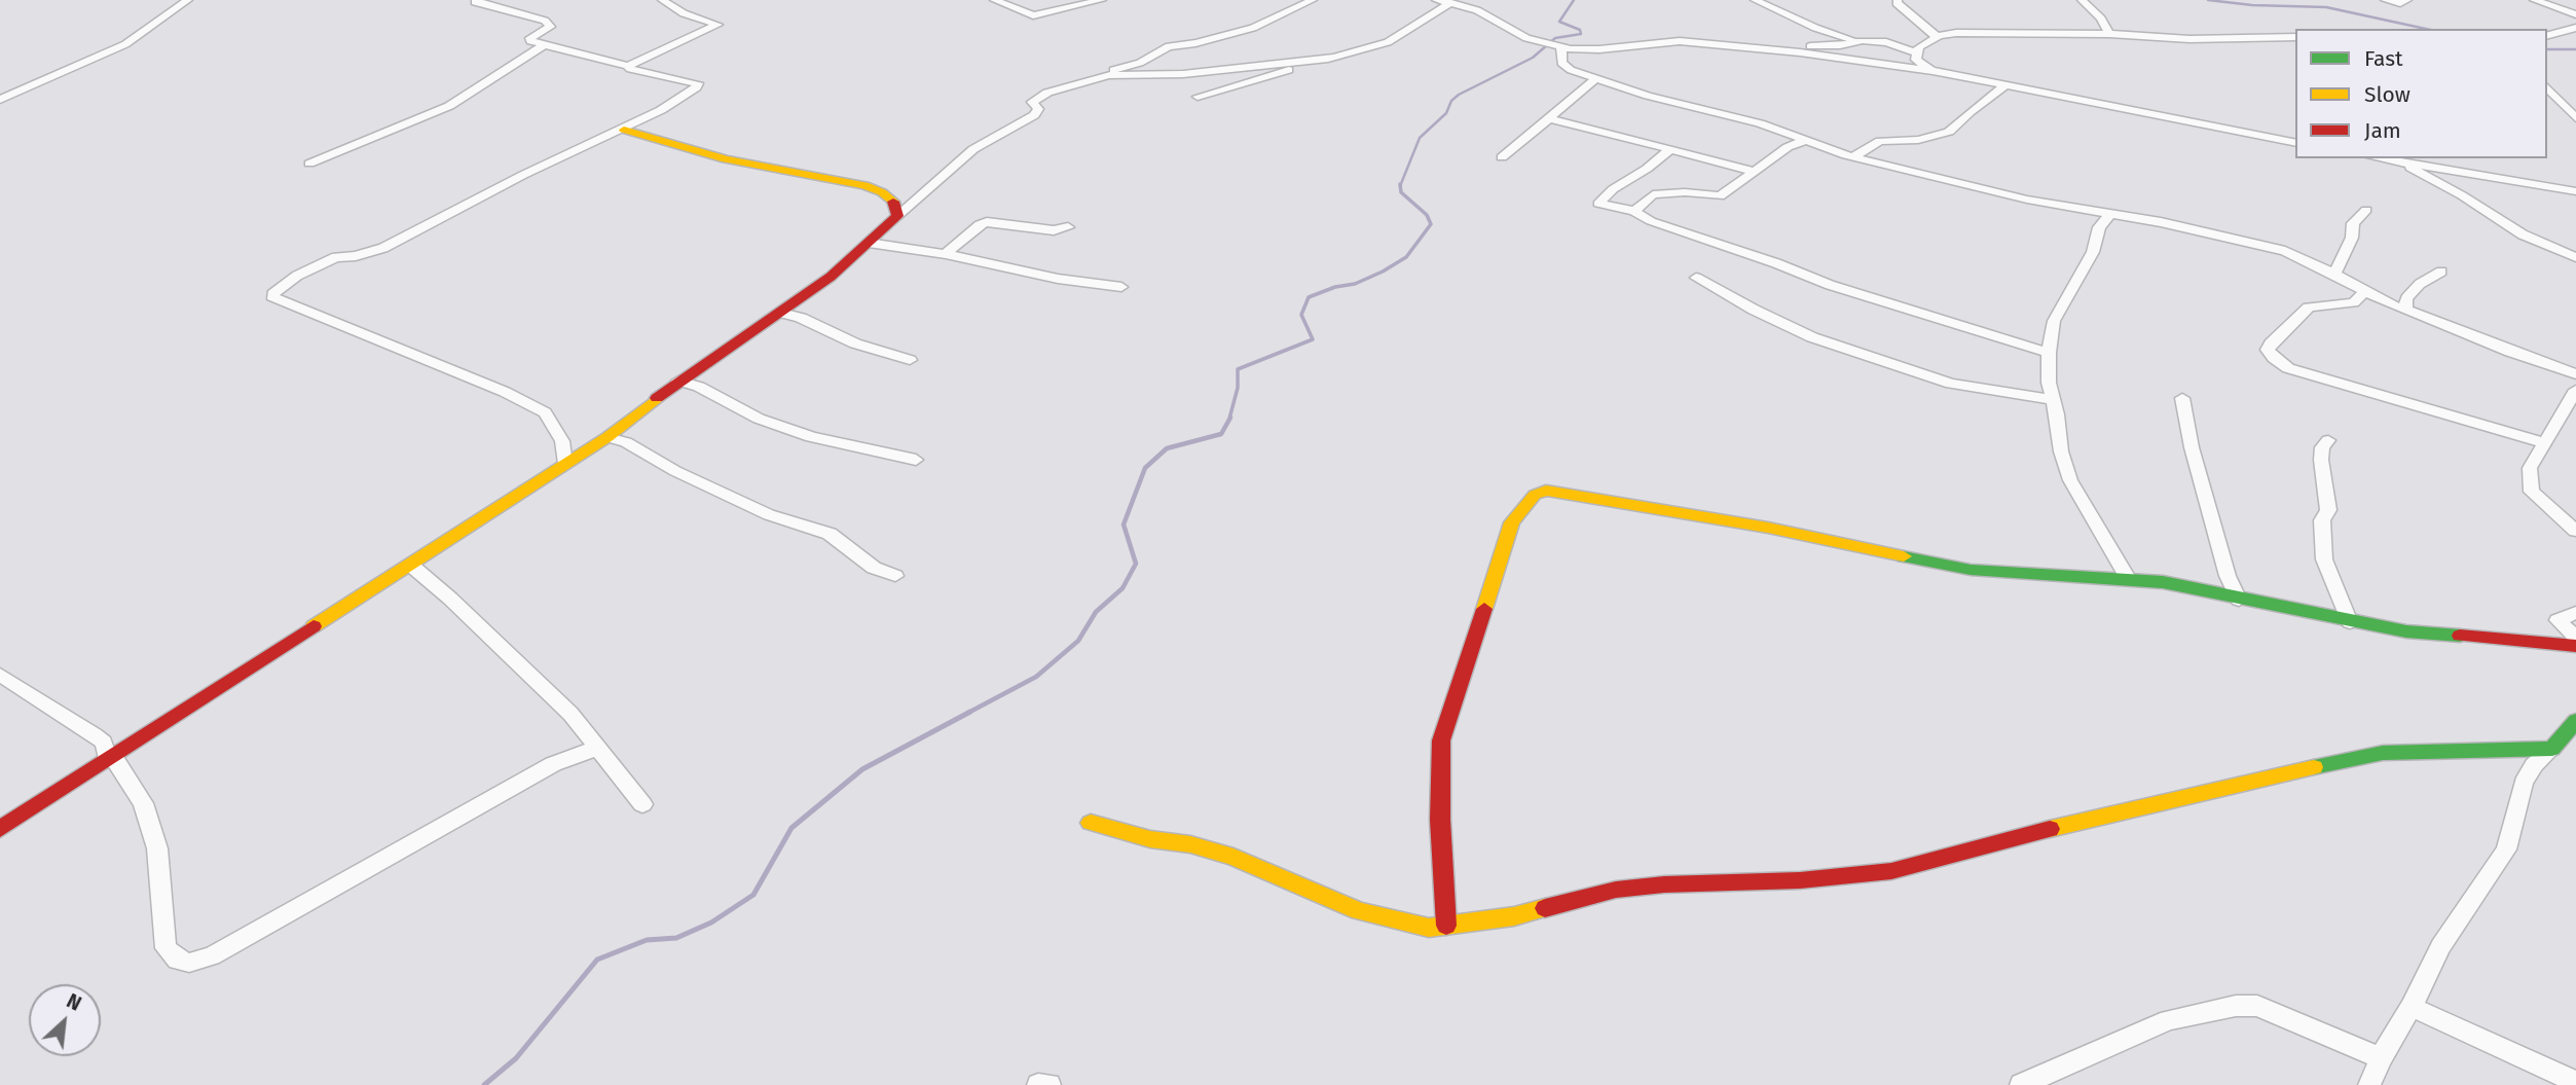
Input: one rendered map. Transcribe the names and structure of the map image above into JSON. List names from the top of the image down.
{
  "legend": ["Fast", "Slow", "Jam"],
  "north": "top right"
}
